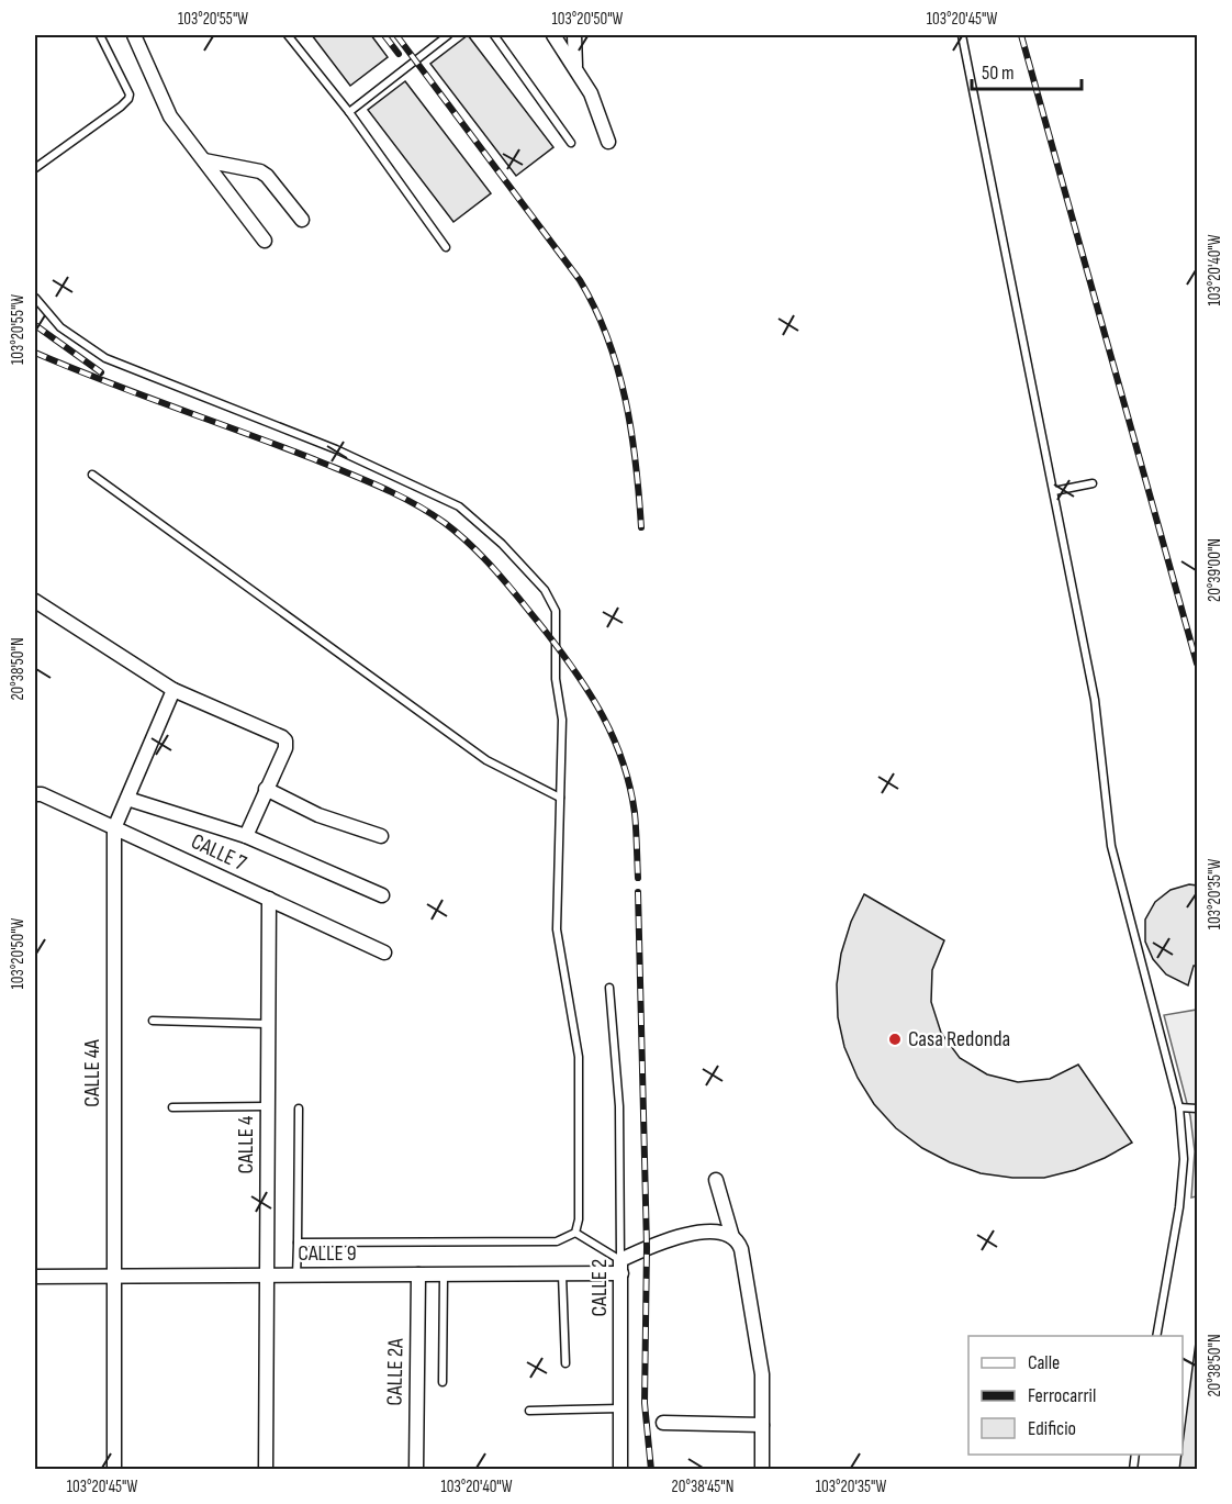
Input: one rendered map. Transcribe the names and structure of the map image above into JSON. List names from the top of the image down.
{
  "streets": {
    "street": [
      "CALLE 7",
      "CALLE 4A",
      "CALLE 4",
      "CALLE 9",
      "CALLE 2",
      "CALLE 2A"
    ]
  },
  "crossings": [
    ["CALLE 7", "CALLE 4A"],
    ["CALLE 7", "CALLE 4"],
    ["CALLE 4A", "CALLE 9"],
    ["CALLE 4", "CALLE 9"],
    ["CALLE 9", "CALLE 2"],
    ["CALLE 9", "CALLE 2A"]
  ],
  "places": ["Casa Redonda"],
  "legend": ["Calle", "Ferrocarril", "Edificio"],
  "scale_bar": "50 m",
  "coordinates": [
    "103°20'55\"W",
    "103°20'50\"W",
    "103°20'45\"W",
    "103°20'40\"W",
    "20°39'00\"N",
    "20°38'50\"N",
    "103°20'35\"W",
    "20°38'45\"N"
  ]
}
